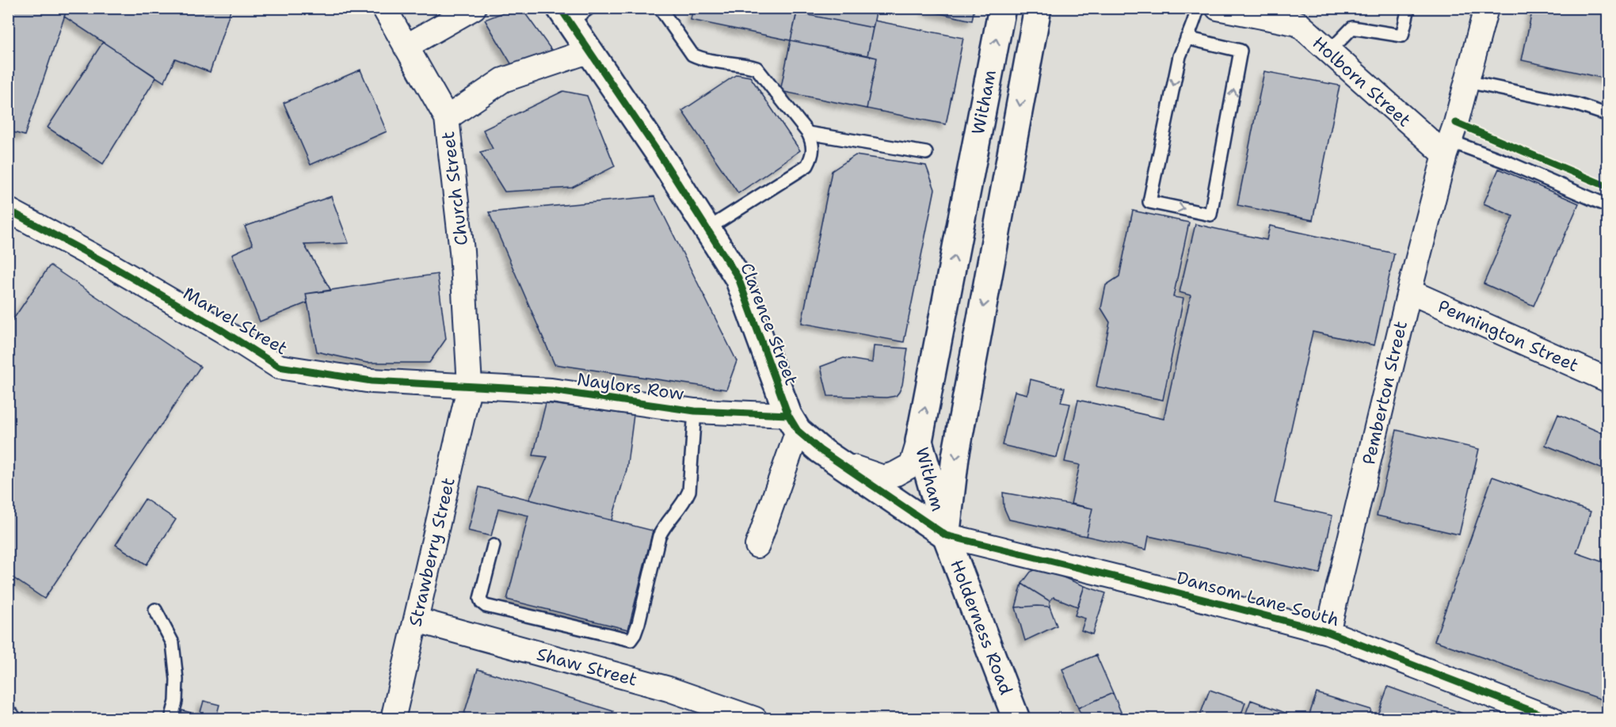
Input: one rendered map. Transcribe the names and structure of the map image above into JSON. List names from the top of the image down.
{
  "streets": {
    "main road": ["Witham", "Clarence Street", "Holderness Road"],
    "street": [
      "Holborn Street",
      "Church Street",
      "Marvel Street",
      "Pennington Street",
      "Naylors Row",
      "Pemberton Street",
      "Strawberry Street",
      "Dansom Lane South",
      "Shaw Street"
    ]
  },
  "crossings": [
    ["Holborn Street", "Pemberton Street"],
    ["Witham", "Clarence Street"],
    ["Witham", "Dansom Lane South"],
    ["Witham", "Holderness Road"],
    ["Church Street", "Marvel Street"],
    ["Church Street", "Naylors Row"],
    ["Church Street", "Strawberry Street"],
    ["Marvel Street", "Naylors Row"],
    ["Marvel Street", "Strawberry Street"],
    ["Clarence Street", "Naylors Row"],
    ["Clarence Street", "Dansom Lane South"],
    ["Clarence Street", "Holderness Road"],
    ["Pennington Street", "Pemberton Street"],
    ["Naylors Row", "Strawberry Street"],
    ["Pemberton Street", "Dansom Lane South"],
    ["Strawberry Street", "Shaw Street"],
    ["Dansom Lane South", "Holderness Road"]
  ]
}
